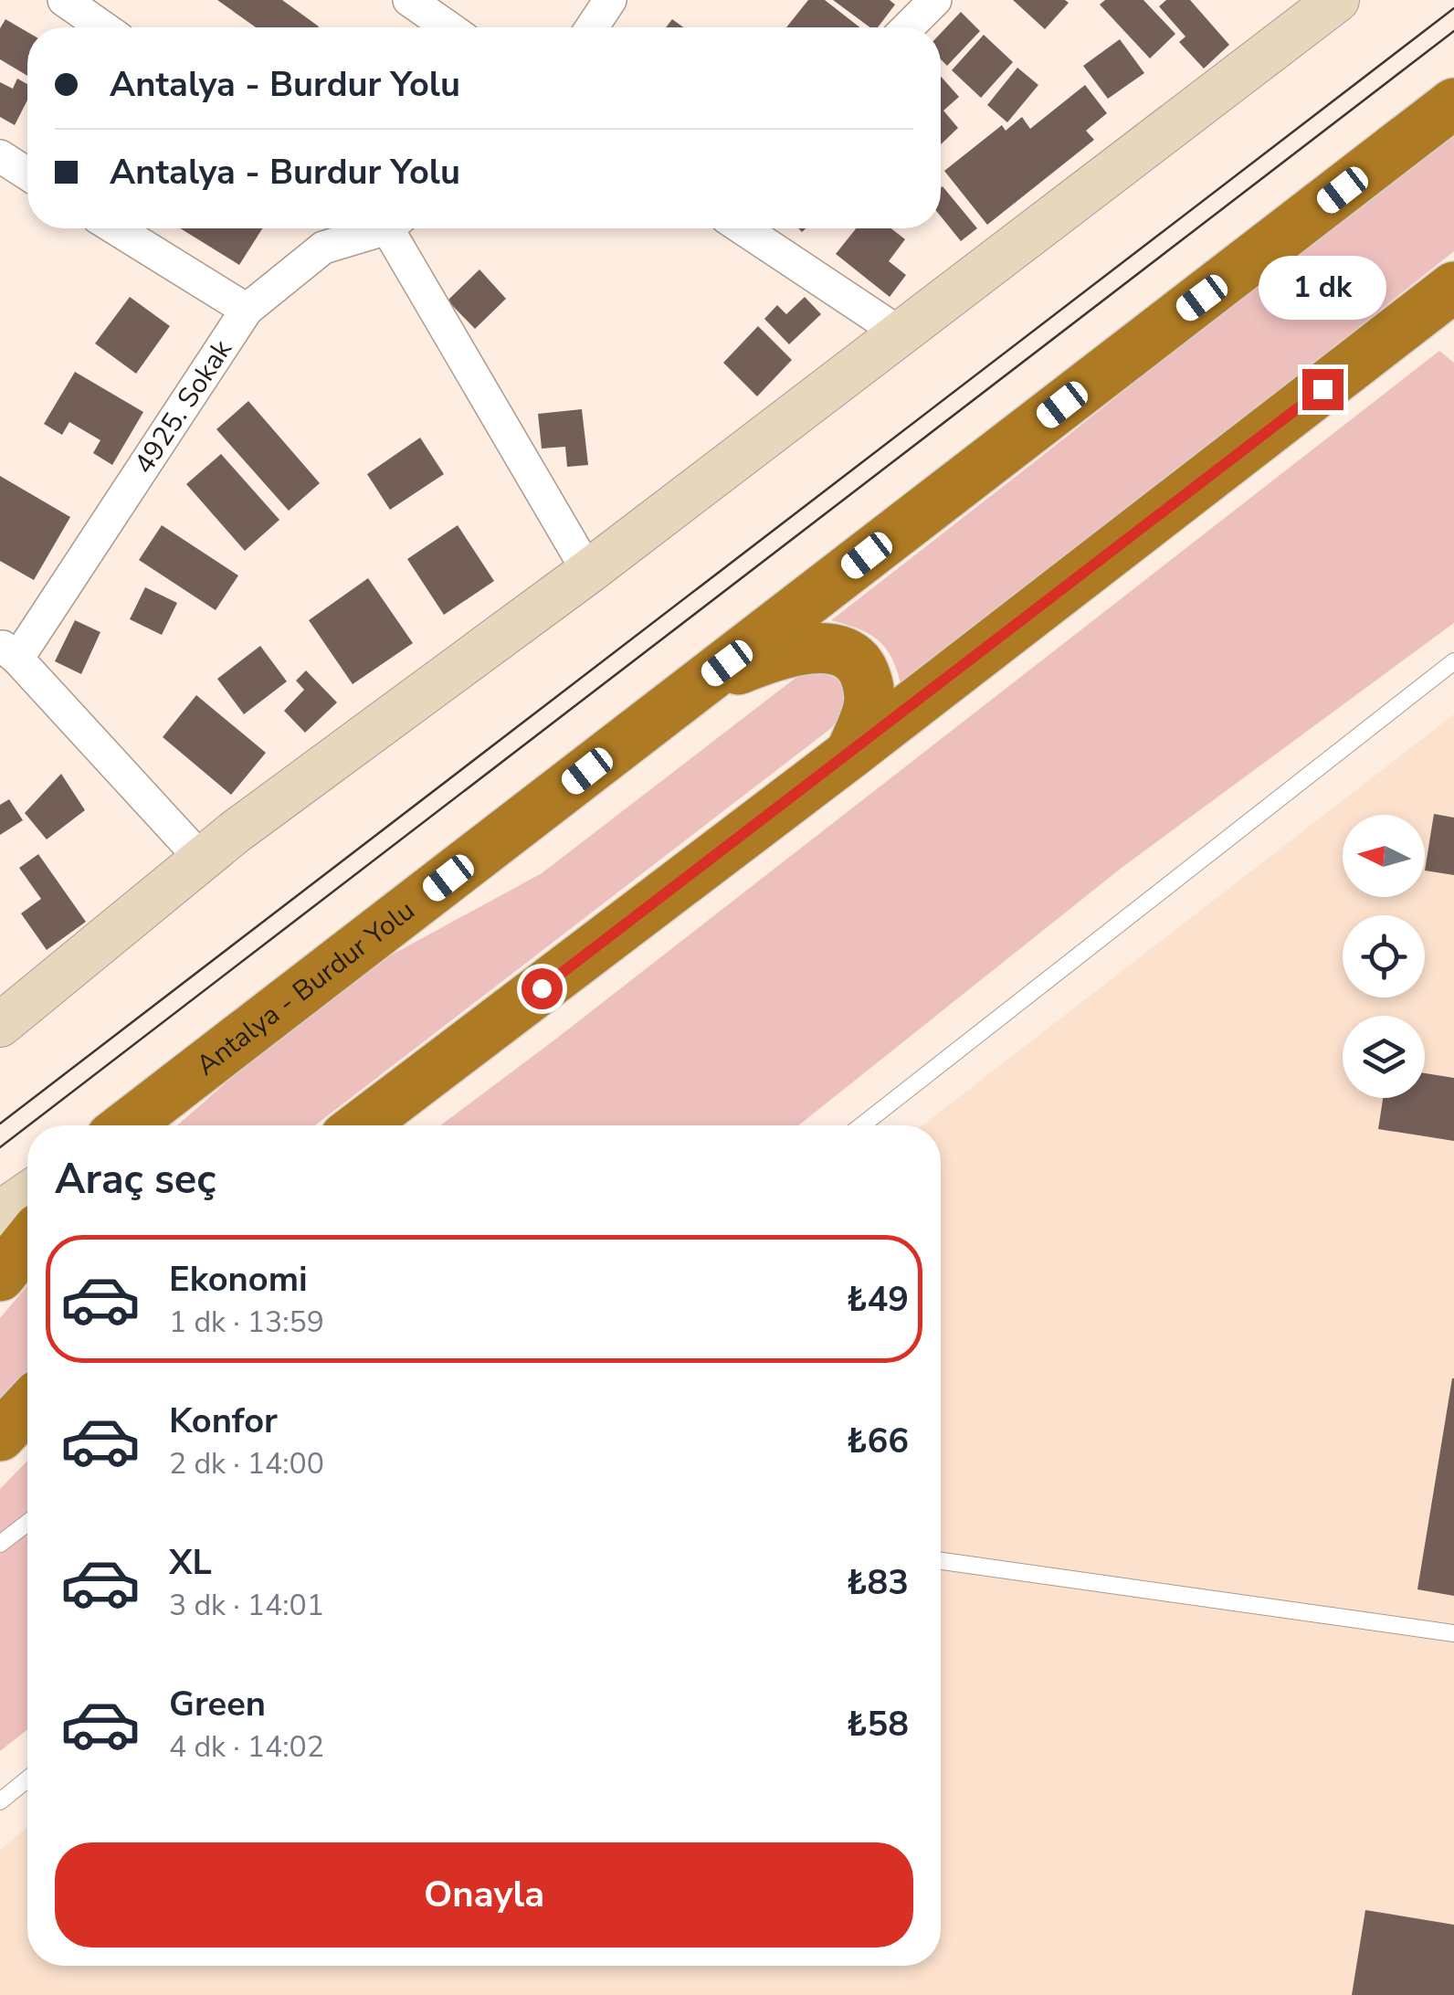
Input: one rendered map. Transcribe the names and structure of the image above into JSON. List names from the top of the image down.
{
  "streets": {
    "highway": ["Antalya - Burdur Yolu"],
    "street": ["4925. Sokak"]
  },
  "north": "left",
  "page": {
    "banner": ["Antalya - Burdur Yolu", "Antalya - Burdur Yolu"],
    "bubble": "1 dk",
    "heading": "Araç seç",
    "list": [
      {
        "name": "Ekonomi",
        "note": "1 dk · 13:59",
        "value": "₺49"
      },
      {
        "name": "Konfor",
        "note": "2 dk · 14:00",
        "value": "₺66"
      },
      {
        "name": "XL",
        "note": "3 dk · 14:01",
        "value": "₺83"
      },
      {
        "name": "Green",
        "note": "4 dk · 14:02",
        "value": "₺58"
      }
    ],
    "buttons": "Onayla"
  }
}
